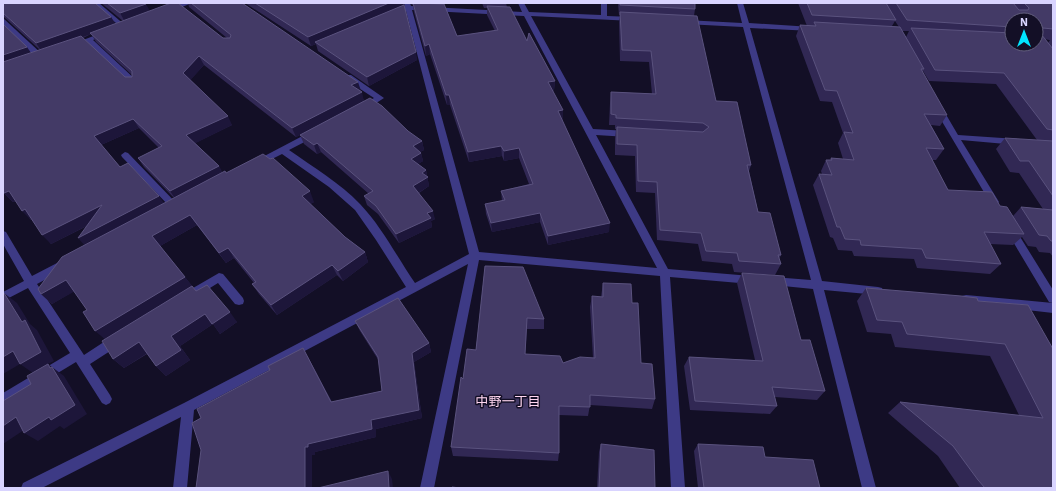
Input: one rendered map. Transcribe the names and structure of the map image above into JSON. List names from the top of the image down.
{
  "districts": ["中野一丁目"],
  "north": "top"
}
